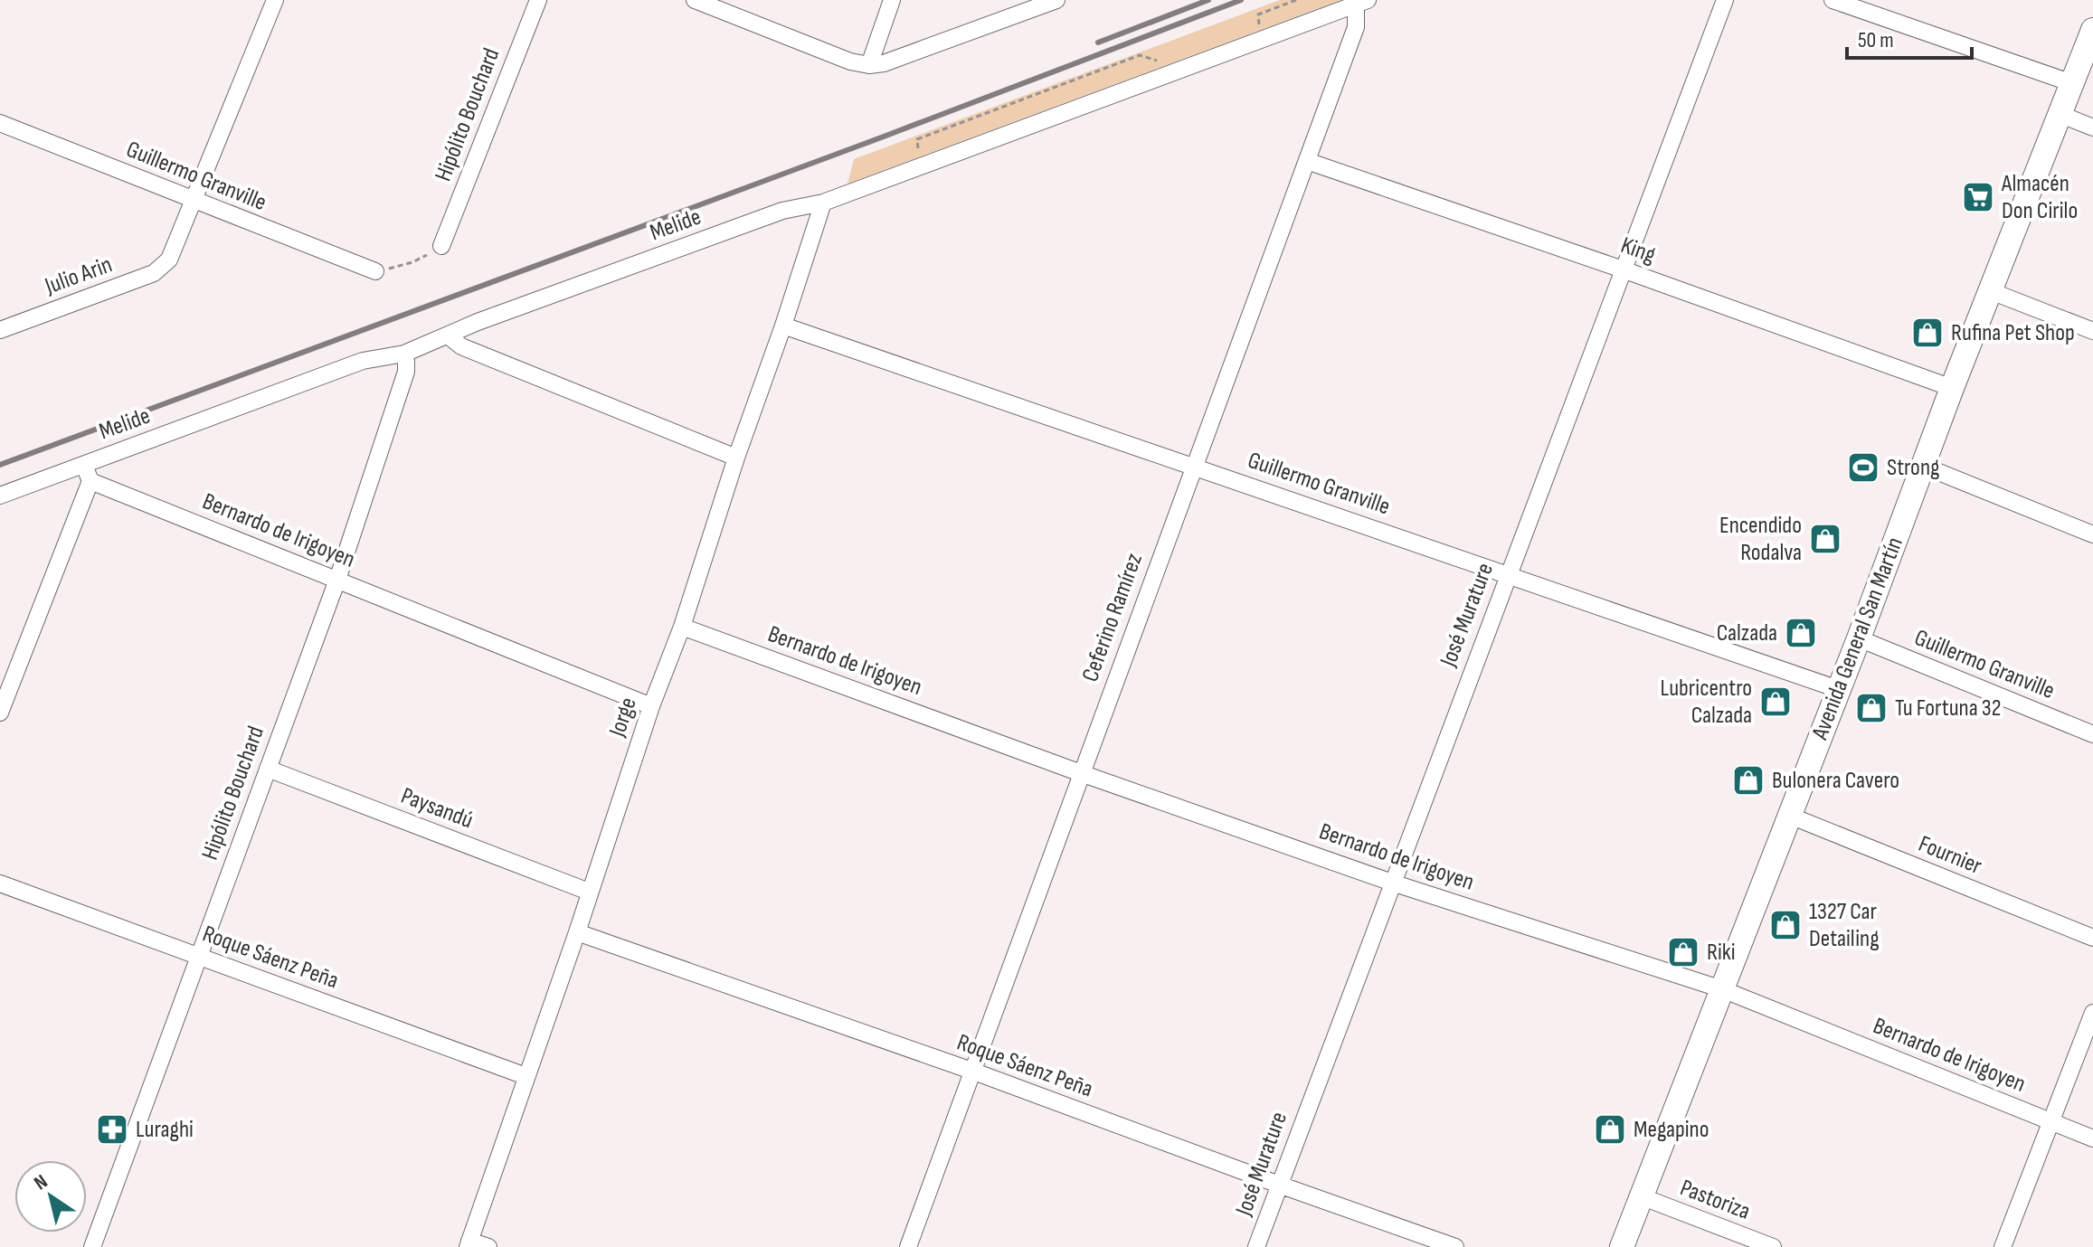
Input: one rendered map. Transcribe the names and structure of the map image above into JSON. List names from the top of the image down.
{
  "streets": {
    "main road": ["Avenida General San Martín"],
    "street": [
      "Hipólito Bouchard",
      "Guillermo Granville",
      "Melide",
      "King",
      "Julio Arin",
      "Bernardo de Irigoyen",
      "José Murature",
      "Ceferino Ramírez",
      "Jorge",
      "Paysandú",
      "Fournier",
      "Roque Sáenz Peña",
      "Pastoriza"
    ]
  },
  "crossings": [
    ["Hipólito Bouchard", "Melide"],
    ["Hipólito Bouchard", "Bernardo de Irigoyen"],
    ["Hipólito Bouchard", "Paysandú"],
    ["Hipólito Bouchard", "Roque Sáenz Peña"],
    ["Guillermo Granville", "Julio Arin"],
    ["Guillermo Granville", "José Murature"],
    ["Guillermo Granville", "Ceferino Ramírez"],
    ["Guillermo Granville", "Avenida General San Martín"],
    ["Guillermo Granville", "Jorge"],
    ["Melide", "Ceferino Ramírez"],
    ["Melide", "Jorge"],
    ["King", "José Murature"],
    ["King", "Ceferino Ramírez"],
    ["King", "Avenida General San Martín"],
    ["Bernardo de Irigoyen", "José Murature"],
    ["Bernardo de Irigoyen", "Ceferino Ramírez"],
    ["Bernardo de Irigoyen", "Avenida General San Martín"],
    ["Bernardo de Irigoyen", "Jorge"],
    ["José Murature", "Roque Sáenz Peña"],
    ["Ceferino Ramírez", "Roque Sáenz Peña"],
    ["Avenida General San Martín", "Fournier"],
    ["Avenida General San Martín", "Pastoriza"],
    ["Jorge", "Paysandú"],
    ["Jorge", "Roque Sáenz Peña"]
  ],
  "places": {
    "supermarket": ["Almacén Don Cirilo"],
    "shop": [
      "Rufina Pet Shop",
      "Encendido Rodalva",
      "Calzada",
      "Lubricentro Calzada",
      "Tu Fortuna 32",
      "Bulonera Cavero",
      "1327 Car Detailing",
      "Riki",
      "Megapino"
    ],
    "sports": ["Strong"],
    "pharmacy": ["Luraghi"]
  },
  "scale_bar": "50 m",
  "north": "top left"
}
